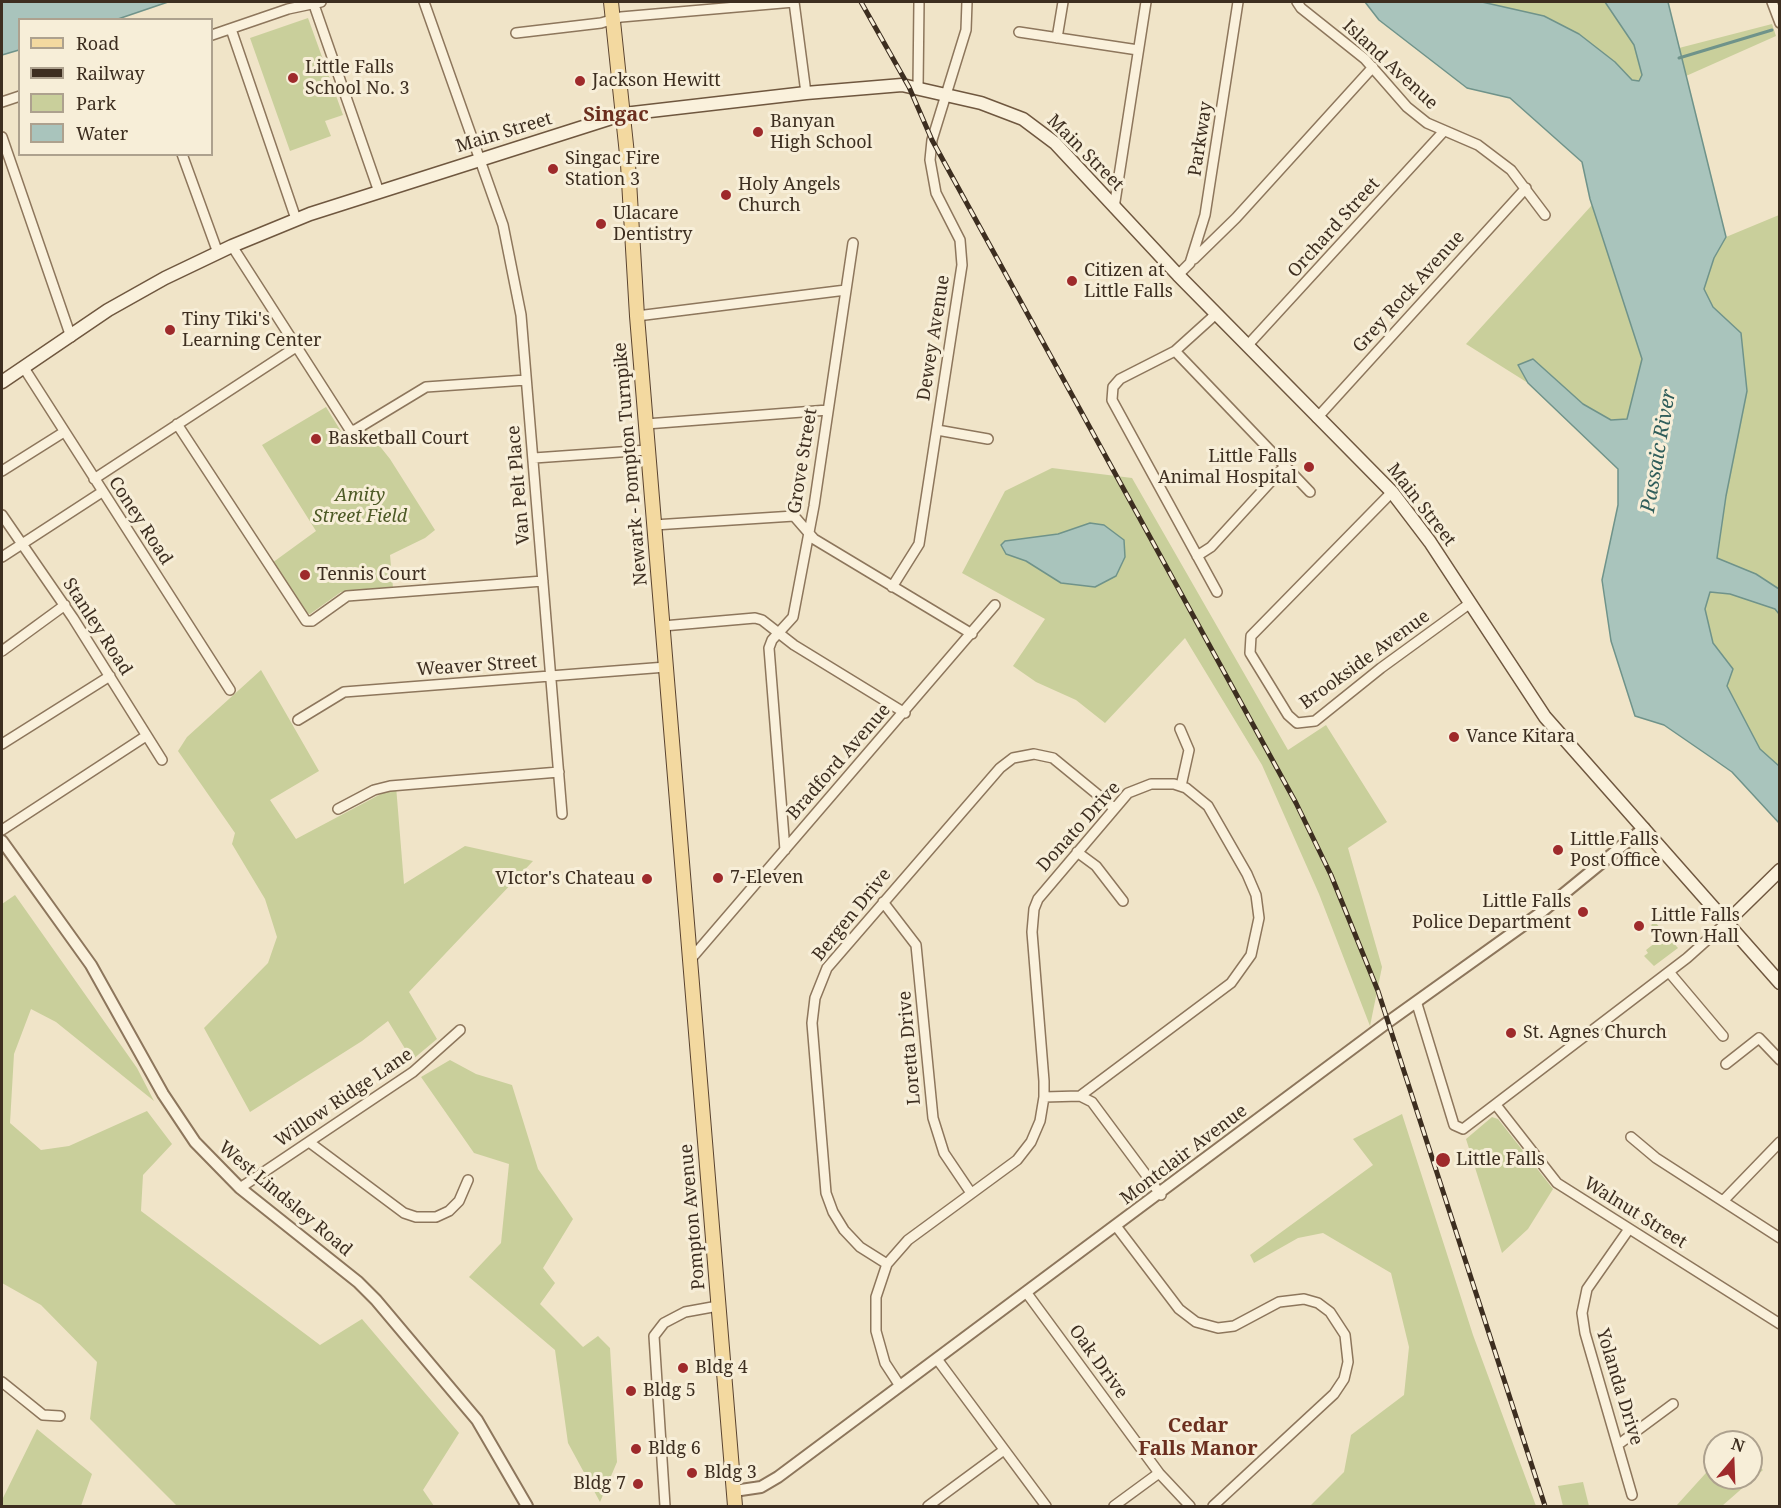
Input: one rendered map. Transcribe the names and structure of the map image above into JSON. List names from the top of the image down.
{
  "streets": {
    "main road": ["Main Street", "Newark - Pompton Turnpike", "Pompton Avenue"],
    "street": [
      "Island Avenue",
      "Parkway",
      "Orchard Street",
      "Grey Rock Avenue",
      "Dewey Avenue",
      "Grove Street",
      "Van Pelt Place",
      "Coney Road",
      "Stanley Road",
      "Brookside Avenue",
      "Weaver Street",
      "Bradford Avenue",
      "Donato Drive",
      "Bergen Drive",
      "Loretta Drive",
      "Willow Ridge Lane",
      "Montclair Avenue",
      "West Lindsley Road",
      "Walnut Street",
      "Oak Drive",
      "Yolanda Drive"
    ]
  },
  "crossings": [
    ["Island Avenue", "Orchard Street"],
    ["Island Avenue", "Grey Rock Avenue"],
    ["Main Street", "Parkway"],
    ["Main Street", "Orchard Street"],
    ["Main Street", "Grey Rock Avenue"],
    ["Main Street", "Dewey Avenue"],
    ["Main Street", "Newark - Pompton Turnpike"],
    ["Main Street", "Van Pelt Place"],
    ["Main Street", "Coney Road"],
    ["Main Street", "Brookside Avenue"],
    ["Main Street", "Montclair Avenue"],
    ["Grove Street", "Bradford Avenue"],
    ["Newark - Pompton Turnpike", "Weaver Street"],
    ["Newark - Pompton Turnpike", "Pompton Avenue"],
    ["Van Pelt Place", "Weaver Street"],
    ["Bradford Avenue", "Pompton Avenue"],
    ["Donato Drive", "Bergen Drive"],
    ["Donato Drive", "Loretta Drive"],
    ["Donato Drive", "Montclair Avenue"],
    ["Bergen Drive", "Loretta Drive"],
    ["Willow Ridge Lane", "West Lindsley Road"],
    ["Montclair Avenue", "Pompton Avenue"],
    ["Montclair Avenue", "Oak Drive"],
    ["Walnut Street", "Yolanda Drive"]
  ],
  "districts": ["Singac", "Cedar Falls Manor"],
  "water": ["Passaic River"],
  "parks": ["Amity Street Field"],
  "places": [
    "Little Falls School No. 3",
    "Jackson Hewitt",
    "Banyan High School",
    "Singac Fire Station 3",
    "Holy Angels Church",
    "Ulacare Dentistry",
    "Citizen at Little Falls",
    "Tiny Tiki's Learning Center",
    "Basketball Court",
    "Little Falls Animal Hospital",
    "Tennis Court",
    "Vance Kitara",
    "Little Falls Post Office",
    "7-Eleven",
    "VIctor's Chateau",
    "Little Falls Police Department",
    "Little Falls Town Hall",
    "St. Agnes Church",
    "Little Falls",
    "Bldg 4",
    "Bldg 5",
    "Bldg 6",
    "Bldg 3",
    "Bldg 7"
  ],
  "legend": [
    "Road",
    "Railway",
    "Park",
    "Water"
  ],
  "north": "top"
}
